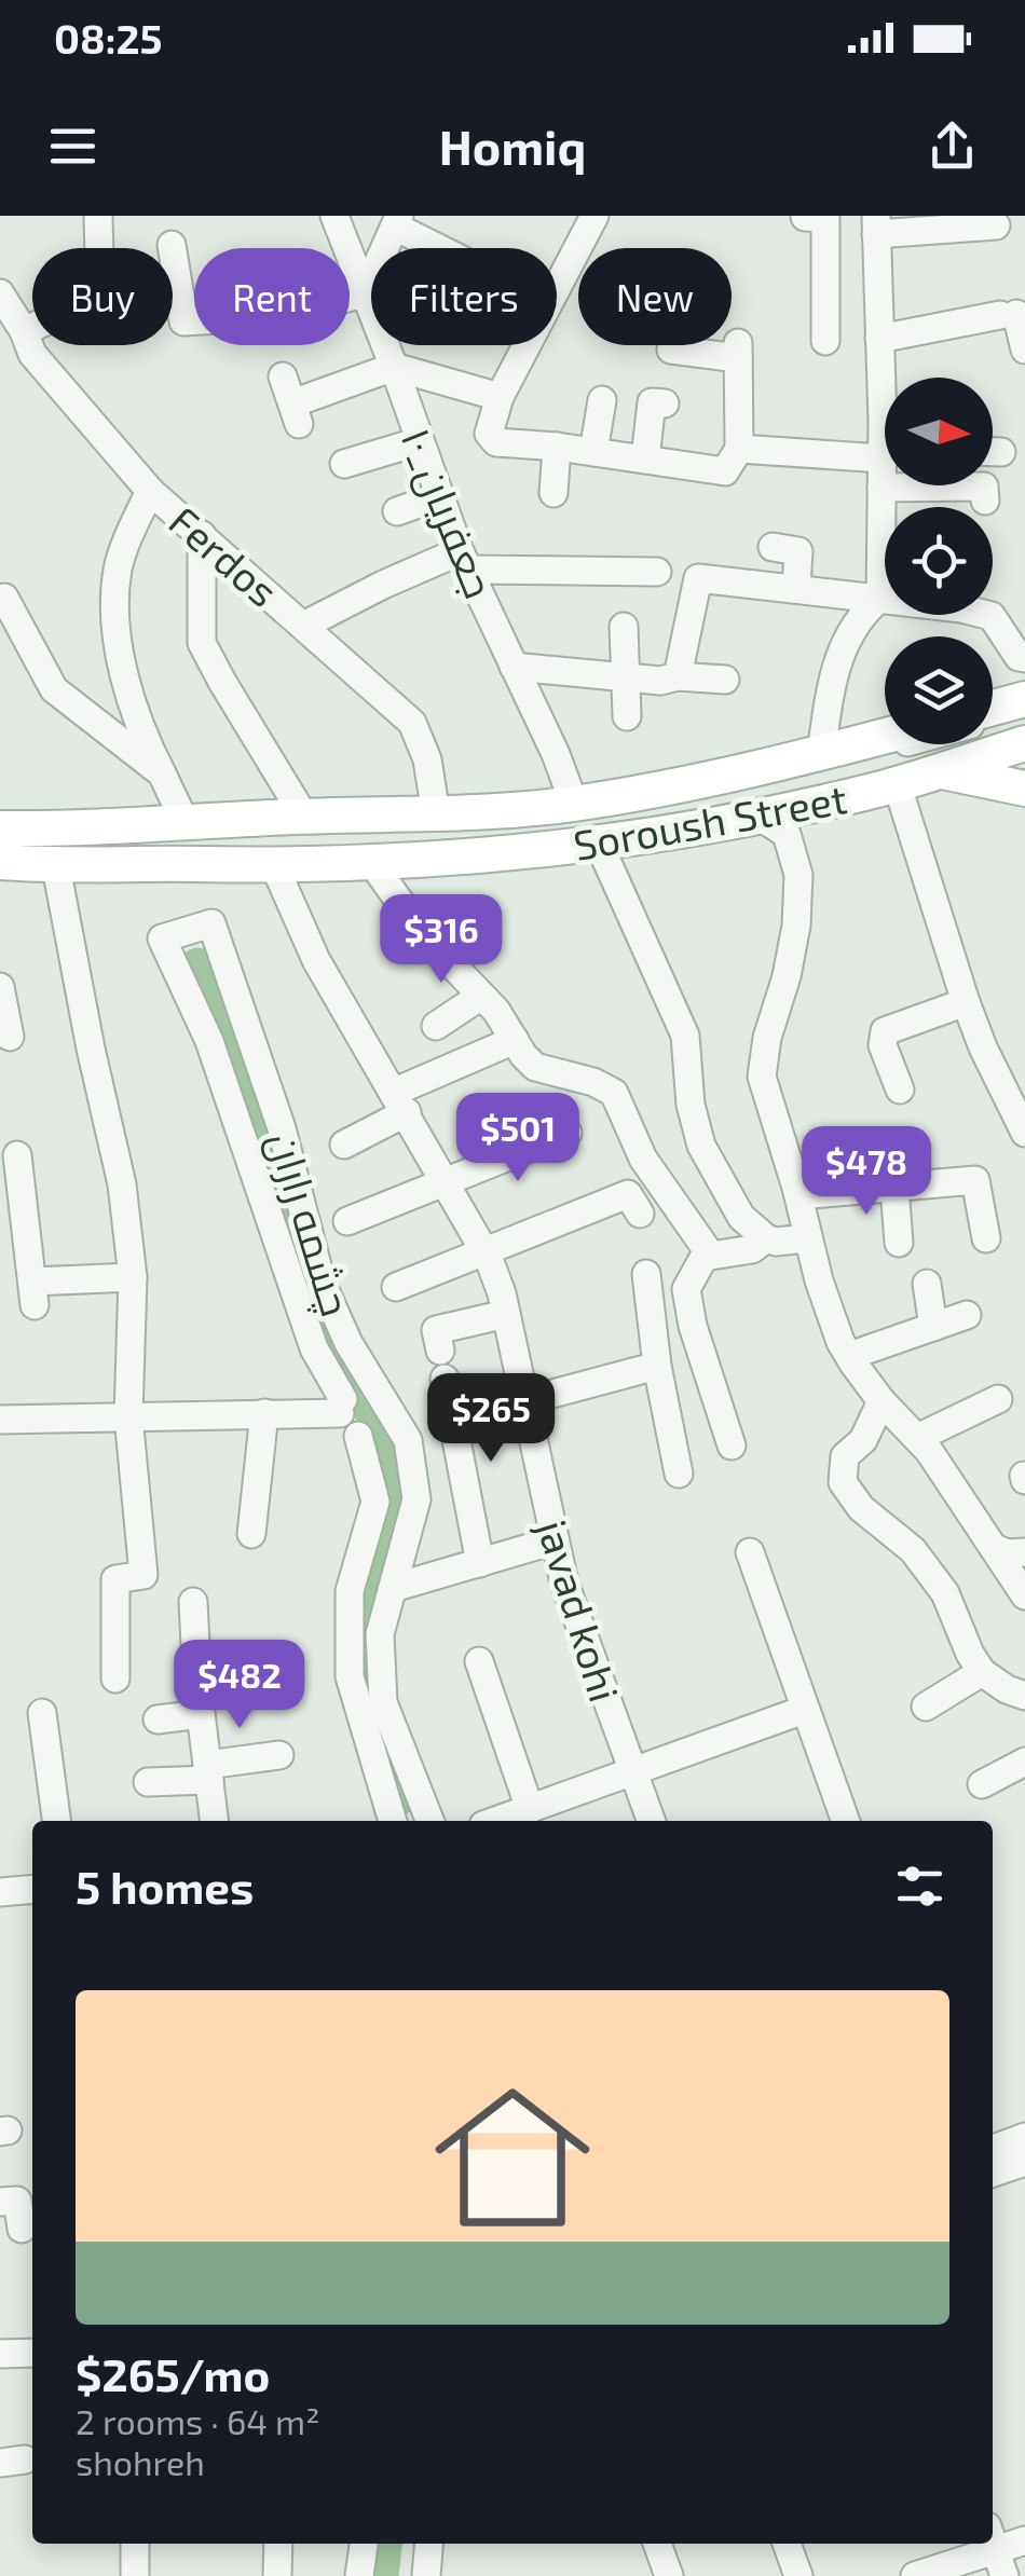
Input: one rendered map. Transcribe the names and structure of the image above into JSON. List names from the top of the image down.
{
  "streets": {
    "main road": ["Soroush Street"],
    "street": [
      "۱۰_جعفریان",
      "Ferdos",
      "چشمه راران",
      "javad kohi"
    ]
  },
  "crossings": [
    ["۱۰_جعفریان", "Soroush Street"],
    ["Ferdos", "Soroush Street"],
    ["Soroush Street", "javad kohi"]
  ],
  "north": "right",
  "page": {
    "status": "08:25",
    "header": "Homiq",
    "chip": [
      "Buy",
      "Rent",
      "Filters",
      "New"
    ],
    "price": [
      "$316",
      "$501",
      "$478",
      "$265",
      "$482"
    ],
    "heading": "5 homes",
    "list": [
      {
        "name": "$265/mo",
        "note": "2 rooms · 64 m² · shohreh"
      }
    ]
  }
}
